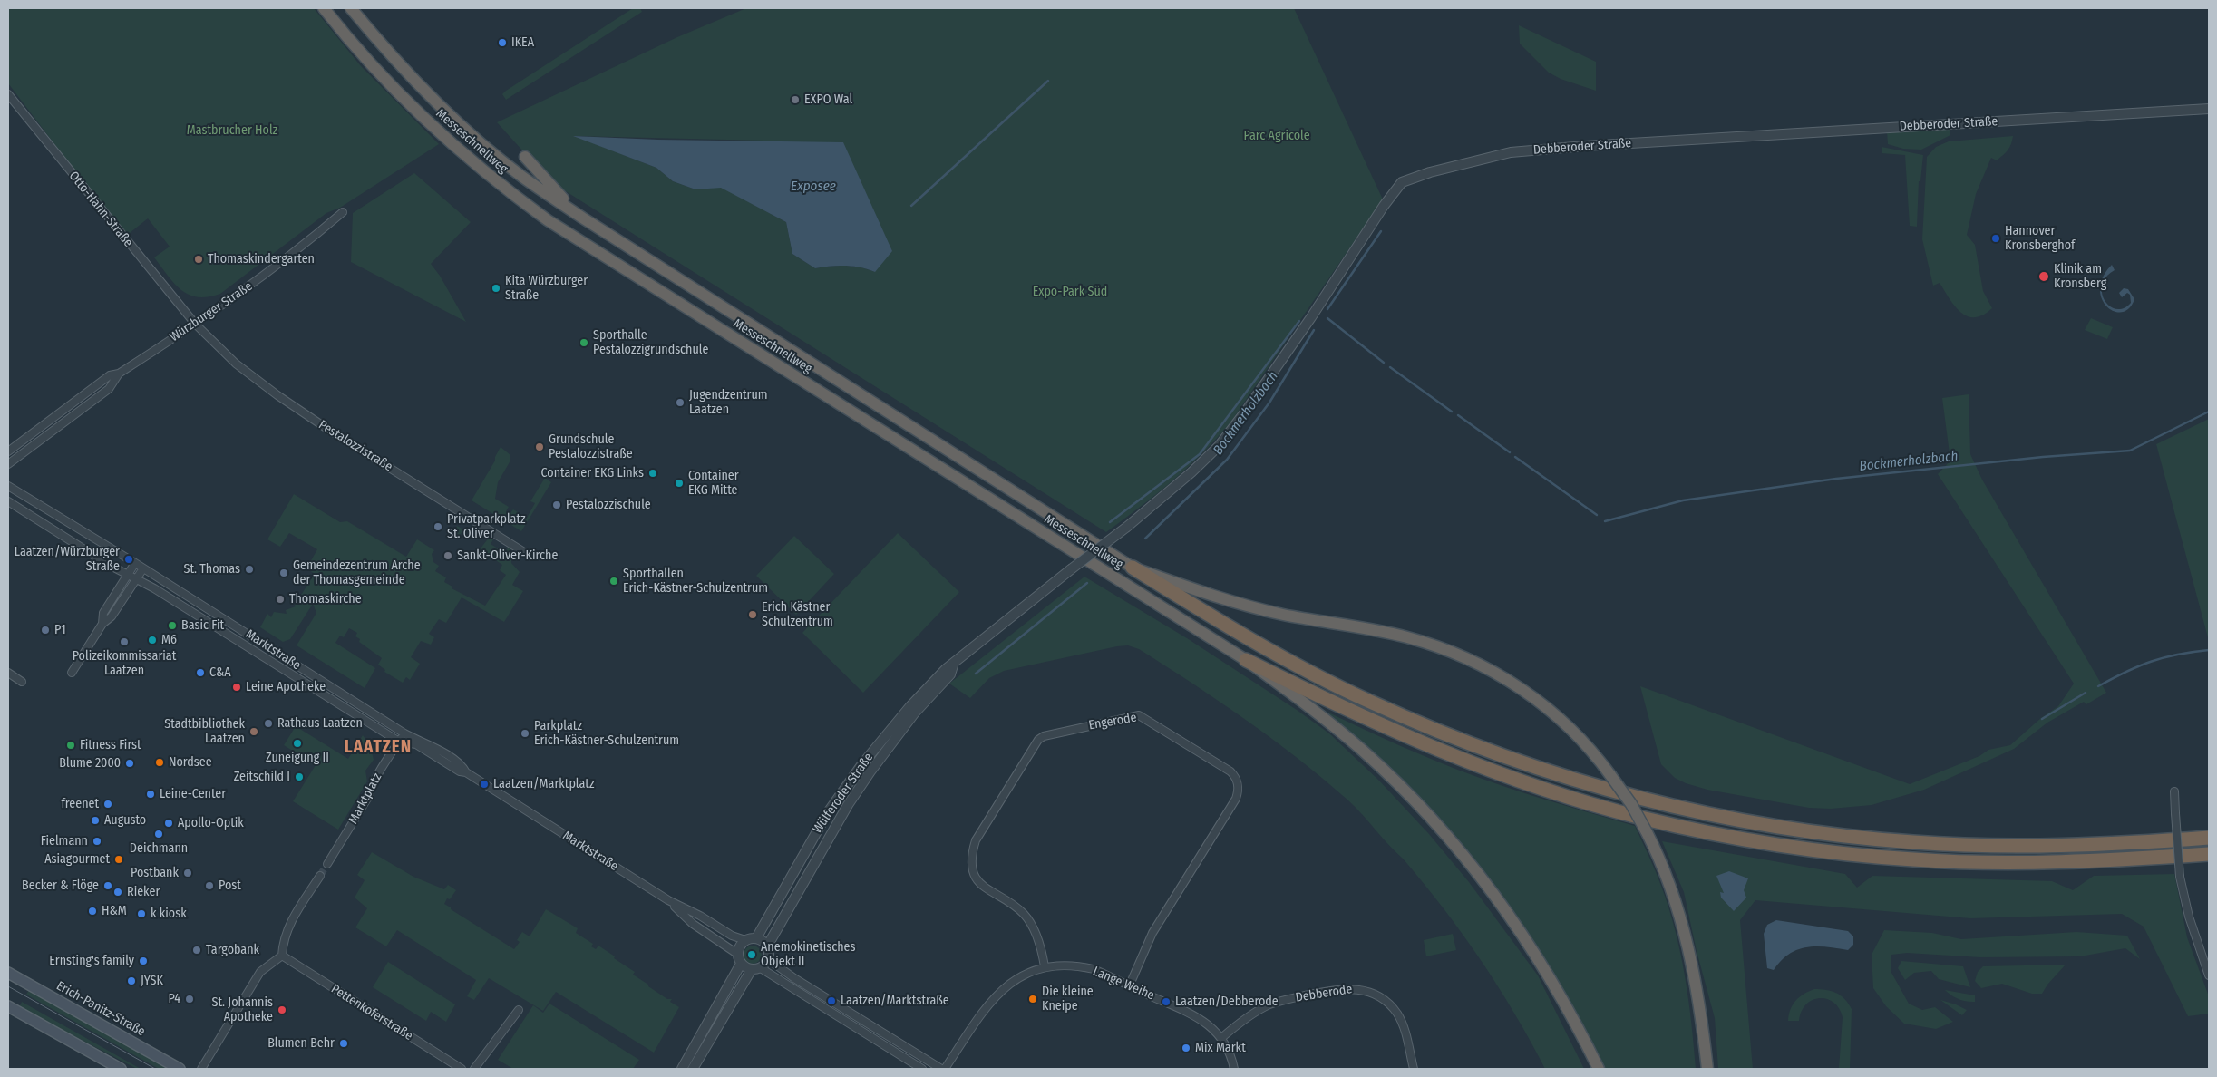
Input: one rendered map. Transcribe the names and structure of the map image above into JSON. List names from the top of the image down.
{
  "streets": {
    "highway": ["Messeschnellweg"],
    "main road": ["Erich-Panitz-Straße"],
    "street": [
      "Debberoder Straße",
      "Otto-Hahn-Straße",
      "Würzburger Straße",
      "Pestalozzistraße",
      "Marktstraße",
      "Engerode",
      "Wülferoder Straße",
      "Marktplatz",
      "Lange Weihe",
      "Debberode",
      "Pettenkoferstraße"
    ]
  },
  "crossings": [
    ["Debberoder Straße", "Wülferoder Straße"],
    ["Otto-Hahn-Straße", "Würzburger Straße"],
    ["Otto-Hahn-Straße", "Pestalozzistraße"],
    ["Würzburger Straße", "Pestalozzistraße"],
    ["Marktstraße", "Wülferoder Straße"],
    ["Marktstraße", "Marktplatz"],
    ["Engerode", "Lange Weihe"],
    ["Lange Weihe", "Debberode"]
  ],
  "districts": ["LAATZEN"],
  "water": ["Exposee", "Bockmerholzbach"],
  "parks": ["Mastbrucher Holz", "Parc Agricole", "Expo-Park Süd"],
  "places": [
    "IKEA",
    "EXPO Wal",
    "Hannover Kronsberghof",
    "Thomaskindergarten",
    "Klinik am Kronsberg",
    "Kita Würzburger Straße",
    "Sporthalle Pestalozzigrundschule",
    "Jugendzentrum Laatzen",
    "Grundschule Pestalozzistraße",
    "Container EKG Links",
    "Container EKG Mitte",
    "Pestalozzischule",
    "Privatparkplatz St. Oliver",
    "Sankt-Oliver-Kirche",
    "Laatzen/Würzburger Straße",
    "St. Thomas",
    "Gemeindezentrum Arche der Thomasgemeinde",
    "Sporthallen Erich-Kästner-Schulzentrum",
    "Thomaskirche",
    "Erich Kästner Schulzentrum",
    "Basic Fit",
    "P1",
    "M6",
    "Polizeikommissariat Laatzen",
    "C&A",
    "Leine Apotheke",
    "Rathaus Laatzen",
    "Stadtbibliothek Laatzen",
    "Parkplatz Erich-Kästner-Schulzentrum",
    "Zuneigung II",
    "Fitness First",
    "Nordsee",
    "Blume 2000",
    "Zeitschild I",
    "Laatzen/Marktplatz",
    "Leine-Center",
    "freenet",
    "Augusto",
    "Apollo-Optik",
    "Deichmann",
    "Fielmann",
    "Asiagourmet",
    "Postbank",
    "Becker & Flöge",
    "Post",
    "Rieker",
    "H&M",
    "k kiosk",
    "Targobank",
    "Anemokinetisches Objekt II",
    "Ernsting's family",
    "JYSK",
    "P4",
    "Die kleine Kneipe",
    "Laatzen/Marktstraße",
    "Laatzen/Debberode",
    "St. Johannis Apotheke",
    "Blumen Behr",
    "Mix Markt"
  ]
}
